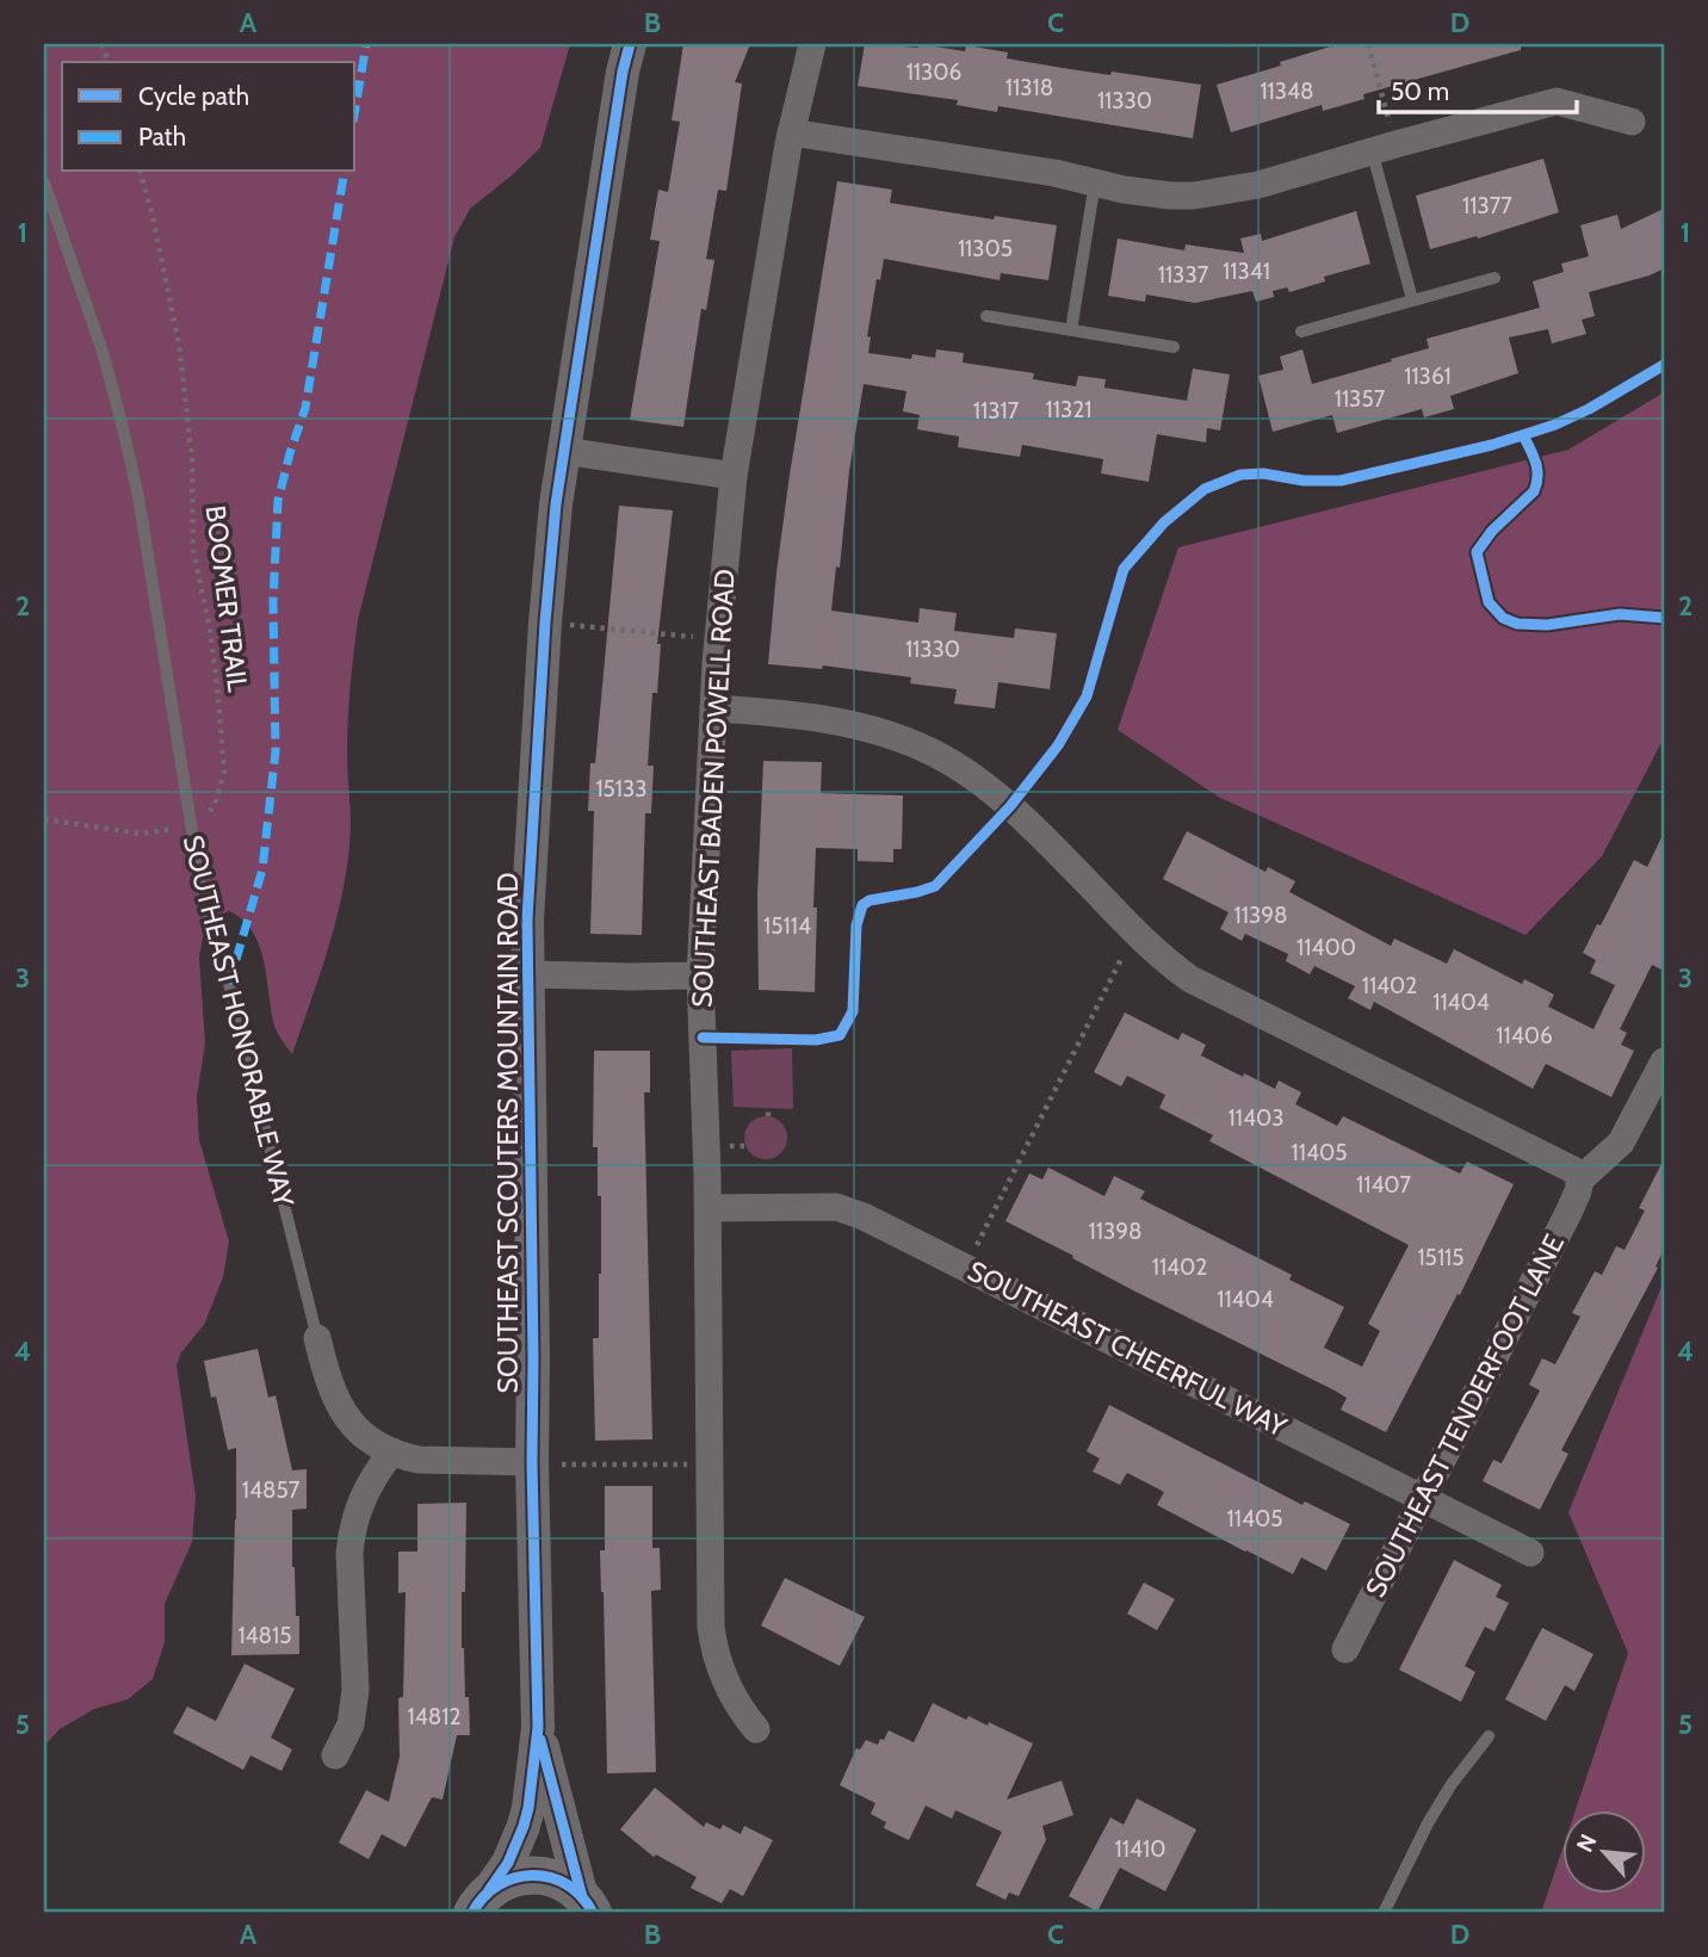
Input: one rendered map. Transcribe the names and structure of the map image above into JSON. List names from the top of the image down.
{
  "streets": {
    "street": [
      "SOUTHEAST BADEN POWELL ROAD",
      "SOUTHEAST HONORABLE WAY",
      "SOUTHEAST SCOUTERS MOUNTAIN ROAD",
      "SOUTHEAST CHEERFUL WAY",
      "SOUTHEAST TENDERFOOT LANE"
    ],
    "path": ["BOOMER TRAIL"]
  },
  "crossings": [
    ["BOOMER TRAIL", "SOUTHEAST HONORABLE WAY"],
    ["SOUTHEAST BADEN POWELL ROAD", "SOUTHEAST CHEERFUL WAY"],
    ["SOUTHEAST HONORABLE WAY", "SOUTHEAST SCOUTERS MOUNTAIN ROAD"],
    ["SOUTHEAST CHEERFUL WAY", "SOUTHEAST TENDERFOOT LANE"]
  ],
  "house_numbers": [
    "11306",
    "11318",
    "11348",
    "11330",
    "11377",
    "11305",
    "11341",
    "11337",
    "11361",
    "11357",
    "11321",
    "11317",
    "11330",
    "15133",
    "11398",
    "15114",
    "11400",
    "11402",
    "11404",
    "11406",
    "11403",
    "11405",
    "11407",
    "11398",
    "15115",
    "11402",
    "11404",
    "14857",
    "11405",
    "14815",
    "14812",
    "11410"
  ],
  "legend": ["Cycle path", "Path"],
  "scale_bar": "50 m",
  "north": "top left",
  "grid": {
    "columns": [
      "A",
      "B",
      "C",
      "D"
    ],
    "rows": [
      "1",
      "2",
      "3",
      "4",
      "5"
    ]
  }
}
